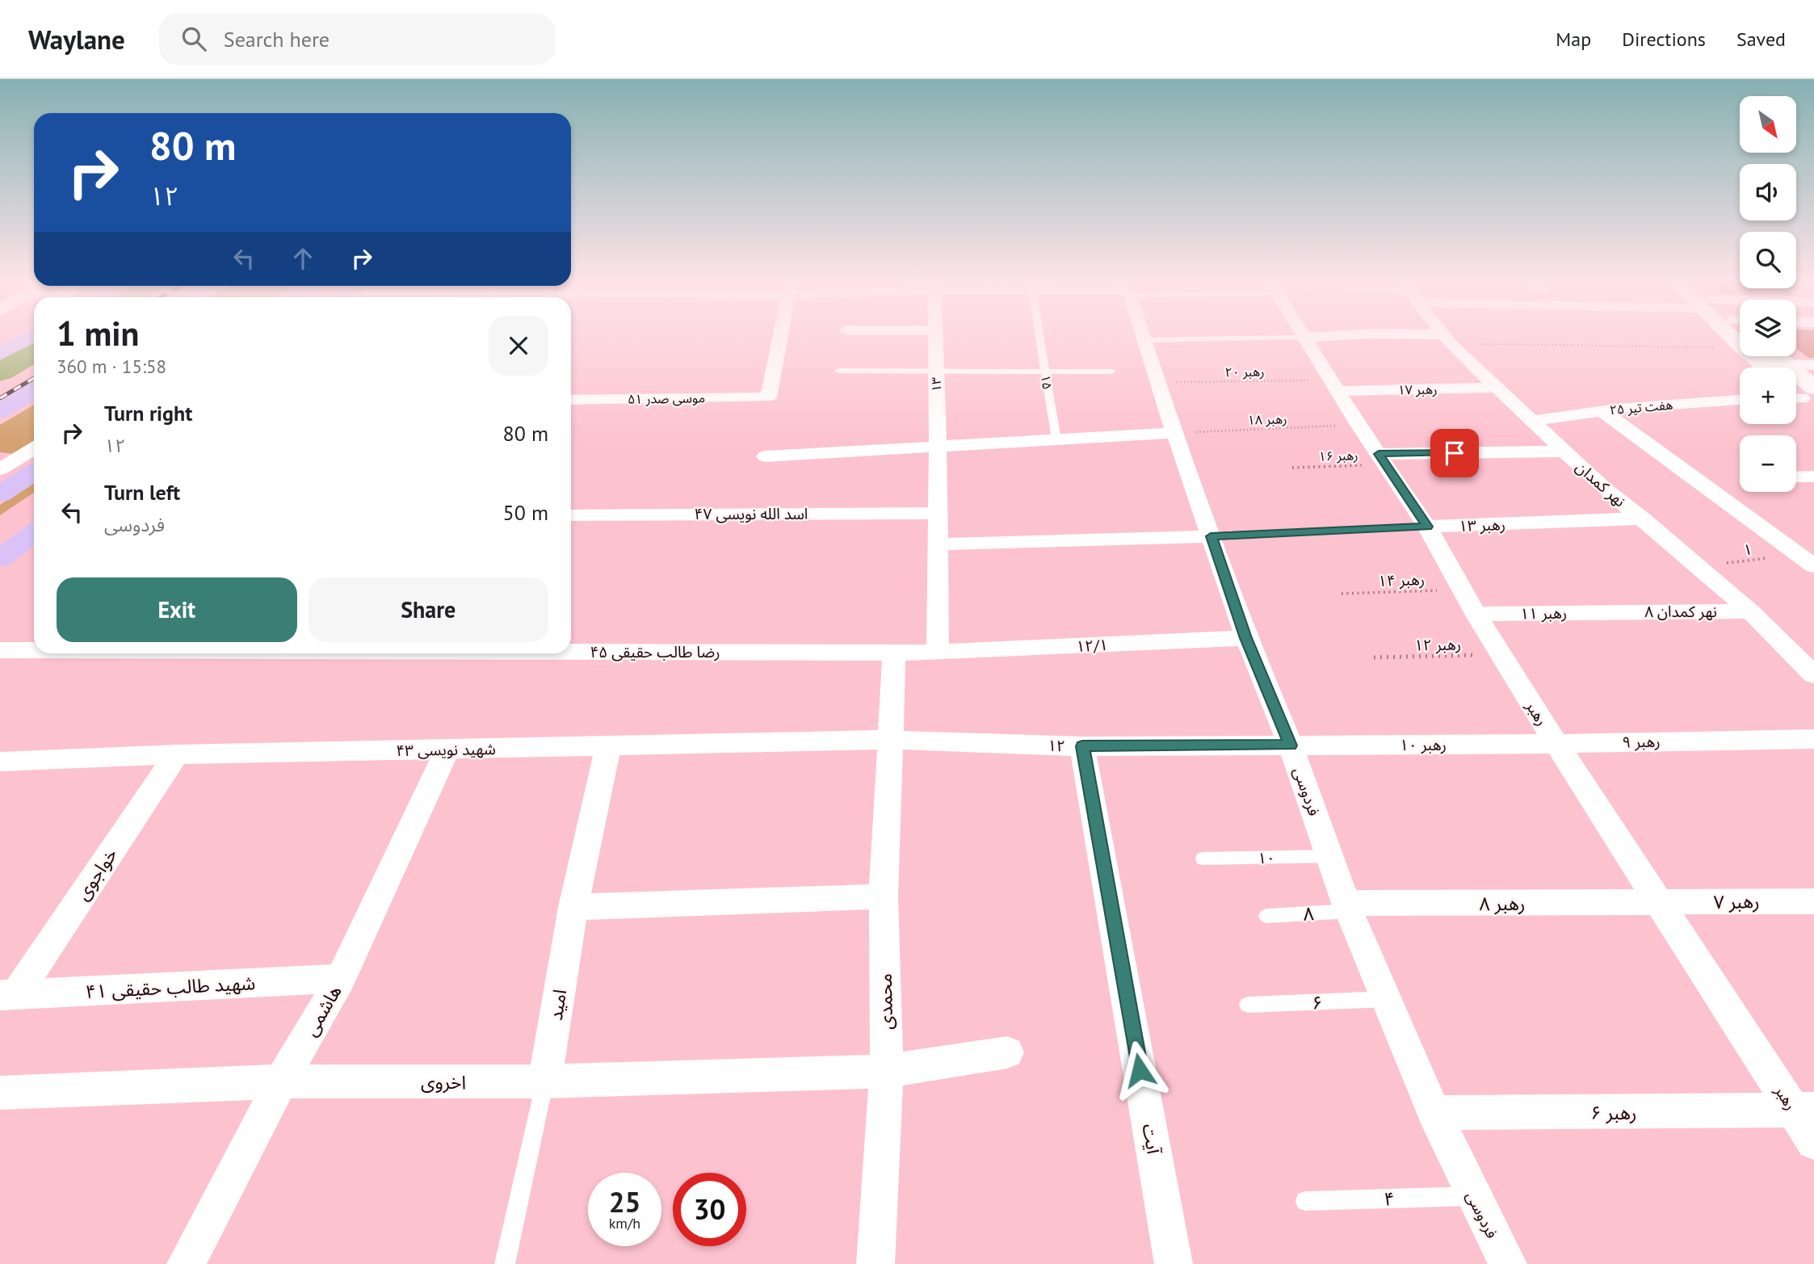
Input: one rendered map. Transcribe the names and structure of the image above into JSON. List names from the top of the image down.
{
  "streets": {
    "street": [
      "۱۳",
      "رهبر ۱۷",
      "موسی صدر ۵۱",
      "هفت تیر ۲۵",
      "نهر کمدان",
      "۴۷ اسد الله نویسی",
      "رهبر ۱۳",
      "نهر کمدان ۸",
      "رهبر ۱۱",
      "۱۲/۱",
      "۴۵ رضا طالب حقیقی",
      "رهبر",
      "رهبر ۹",
      "رهبر ۱۰",
      "۱۲",
      "۴۳ شهید نویسی",
      "فردوسی",
      "خواجوی",
      "رهبر ۷",
      "رهبر ۸",
      "۴۱ شهید طالب حقیقی",
      "محمدی",
      "امید",
      "هاشمی",
      "اخروی",
      "رهبر ۶",
      "آیت"
    ],
    "lane": [
      "۱۵",
      "۱۰",
      "۸",
      "۶",
      "۴"
    ],
    "path": [
      "رهبر ۲۰",
      "رهبر ۱۸",
      "رهبر ۱۶",
      "۱",
      "رهبر ۱۴",
      "رهبر ۱۲"
    ]
  },
  "crossings": [
    ["رهبر ۲۰", "رهبر ۱۷"],
    ["رهبر ۲۰", "رهبر"],
    ["رهبر ۲۰", "فردوسی"],
    ["۱۳", "۴۷ اسد الله نویسی"],
    ["۱۳", "۱۲/۱"],
    ["۱۳", "۴۵ رضا طالب حقیقی"],
    ["رهبر ۱۷", "نهر کمدان"],
    ["رهبر ۱۷", "رهبر"],
    ["هفت تیر ۲۵", "نهر کمدان"],
    ["رهبر ۱۸", "رهبر"],
    ["رهبر ۱۸", "فردوسی"],
    ["رهبر ۱۶", "رهبر"],
    ["نهر کمدان", "رهبر ۱۳"],
    ["نهر کمدان", "۱"],
    ["نهر کمدان", "نهر کمدان ۸"],
    ["رهبر ۱۳", "رهبر"],
    ["رهبر ۱۴", "رهبر"],
    ["نهر کمدان ۸", "رهبر ۱۱"],
    ["رهبر ۱۱", "رهبر"],
    ["رهبر ۱۲", "رهبر"],
    ["۱۲/۱", "۴۵ رضا طالب حقیقی"],
    ["۱۲/۱", "فردوسی"],
    ["۴۵ رضا طالب حقیقی", "محمدی"],
    ["رهبر", "رهبر ۹"],
    ["رهبر", "رهبر ۱۰"],
    ["رهبر", "رهبر ۷"],
    ["رهبر", "رهبر ۸"],
    ["رهبر", "رهبر ۶"],
    ["رهبر ۹", "رهبر ۱۰"],
    ["رهبر ۱۰", "۱۲"],
    ["رهبر ۱۰", "فردوسی"],
    ["۱۲", "۴۳ شهید نویسی"],
    ["۱۲", "فردوسی"],
    ["۱۲", "محمدی"],
    ["۱۲", "آیت"],
    ["۴۳ شهید نویسی", "خواجوی"],
    ["۴۳ شهید نویسی", "محمدی"],
    ["۴۳ شهید نویسی", "امید"],
    ["۴۳ شهید نویسی", "هاشمی"],
    ["فردوسی", "۱۰"],
    ["فردوسی", "رهبر ۸"],
    ["فردوسی", "۸"],
    ["فردوسی", "۶"],
    ["فردوسی", "رهبر ۶"],
    ["فردوسی", "۴"],
    ["خواجوی", "۴۱ شهید طالب حقیقی"],
    ["رهبر ۷", "رهبر ۸"],
    ["رهبر ۸", "۸"],
    ["۴۱ شهید طالب حقیقی", "هاشمی"],
    ["محمدی", "اخروی"],
    ["امید", "اخروی"],
    ["هاشمی", "اخروی"]
  ],
  "north": "bottom right",
  "page": {
    "header": "Waylane",
    "search": "Search here",
    "nav": ["Map", "Directions", "Saved"],
    "map_buttons": ["+", "−"],
    "turn": ["80 m", "۱۲"],
    "heading": ["1 min", "360 m · 15:58"],
    "list": [
      {
        "name": "Turn right",
        "note": "۱۲",
        "value": "80 m"
      },
      {
        "name": "Turn left",
        "note": "فردوسی",
        "value": "50 m"
      }
    ],
    "buttons": ["Exit", "Share"],
    "speed": "25 km/h",
    "limit": "30"
  }
}
